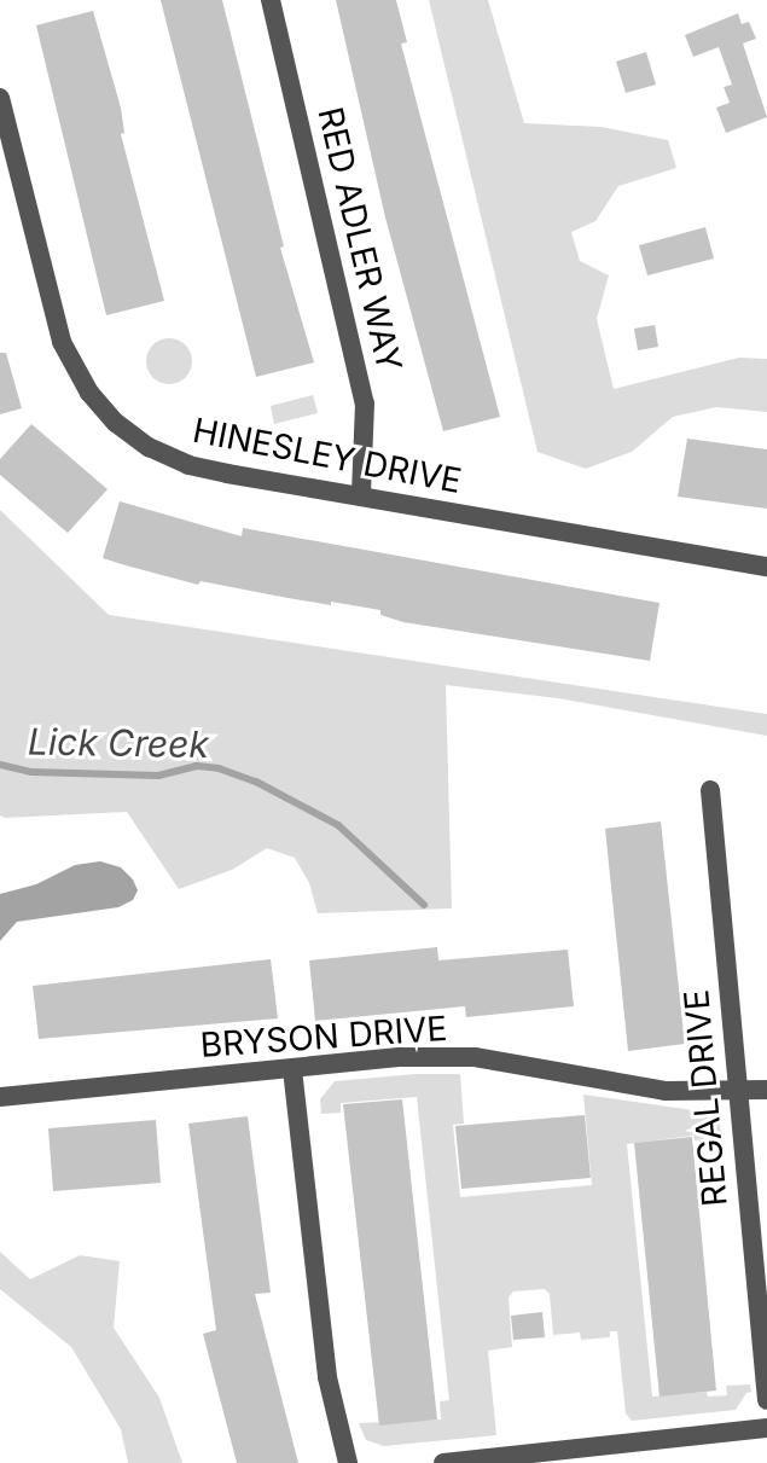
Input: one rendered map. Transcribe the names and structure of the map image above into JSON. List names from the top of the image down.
{
  "streets": {
    "street": [
      "RED ADLER WAY",
      "HINESLEY DRIVE",
      "BRYSON DRIVE",
      "REGAL DRIVE"
    ]
  },
  "crossings": [
    ["RED ADLER WAY", "HINESLEY DRIVE"],
    ["BRYSON DRIVE", "REGAL DRIVE"]
  ],
  "water": ["Lick Creek"]
}
